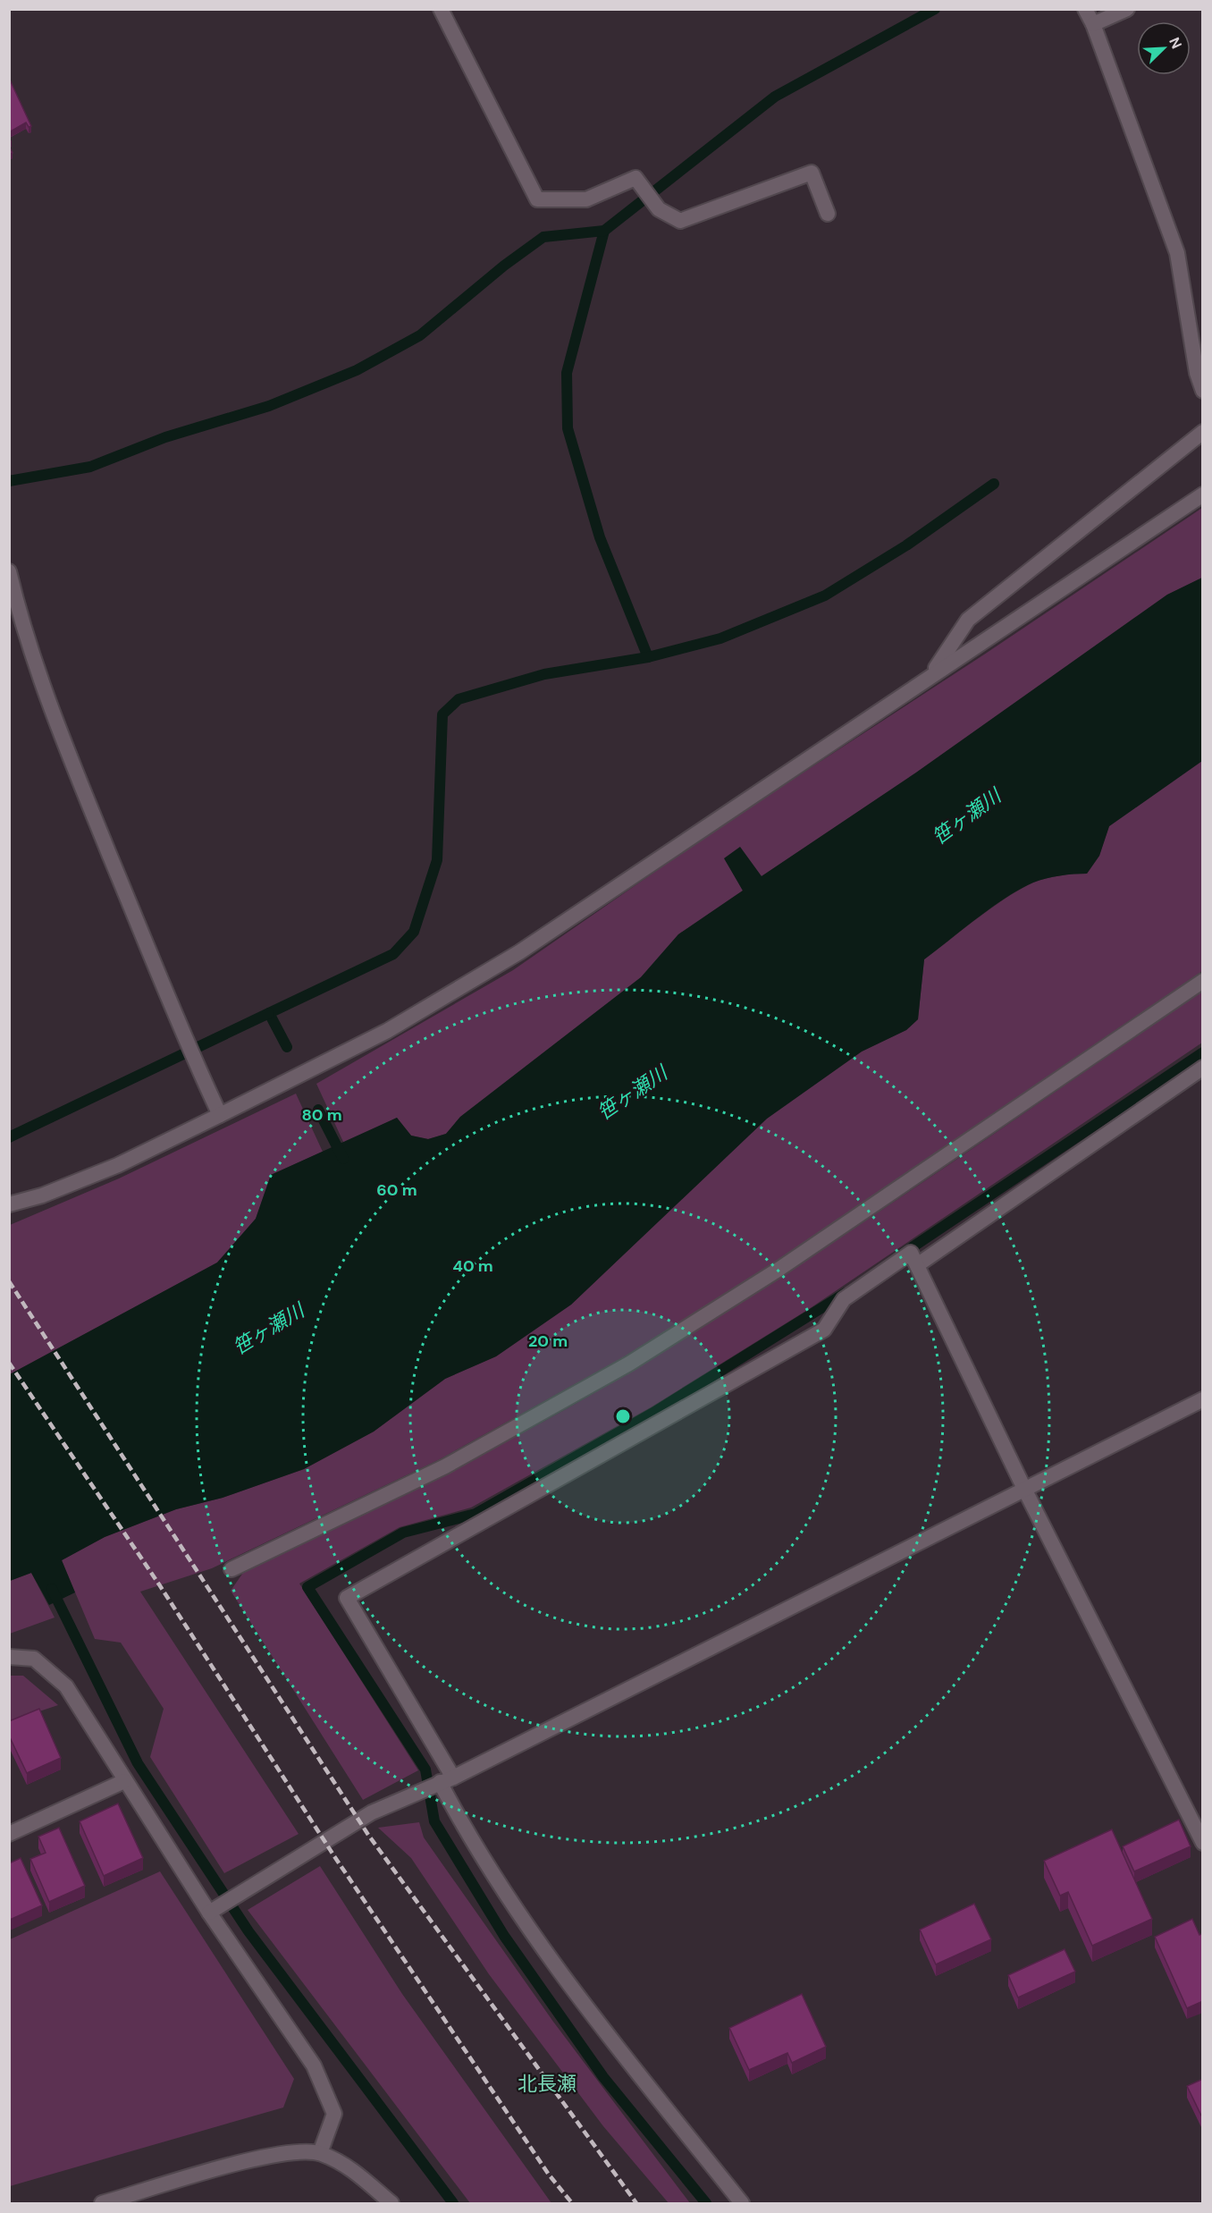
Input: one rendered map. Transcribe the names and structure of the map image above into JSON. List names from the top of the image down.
{
  "districts": ["北長瀬"],
  "water": ["笹ヶ瀬川"],
  "north": "top right",
  "rings": [
    "80 m",
    "60 m",
    "40 m",
    "20 m"
  ]
}
